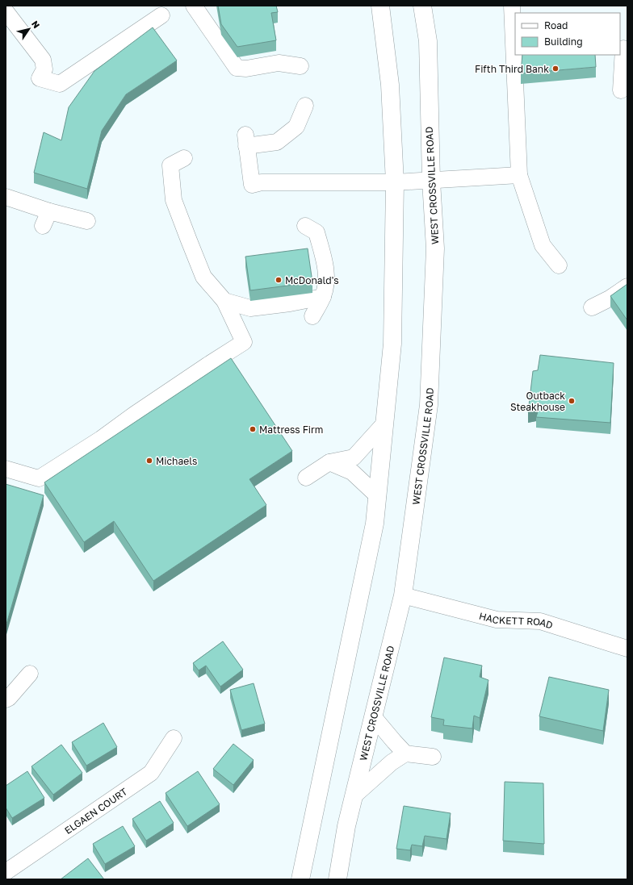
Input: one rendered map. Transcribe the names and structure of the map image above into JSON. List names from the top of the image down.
{
  "streets": {
    "main road": ["WEST CROSSVILLE ROAD"],
    "street": ["HACKETT ROAD", "ELGAEN COURT"]
  },
  "crossings": [
    ["WEST CROSSVILLE ROAD", "HACKETT ROAD"]
  ],
  "places": [
    "Fifth Third Bank",
    "McDonald's",
    "Outback Steakhouse",
    "Mattress Firm",
    "Michaels"
  ],
  "legend": ["Road", "Building"],
  "north": "top right"
}
